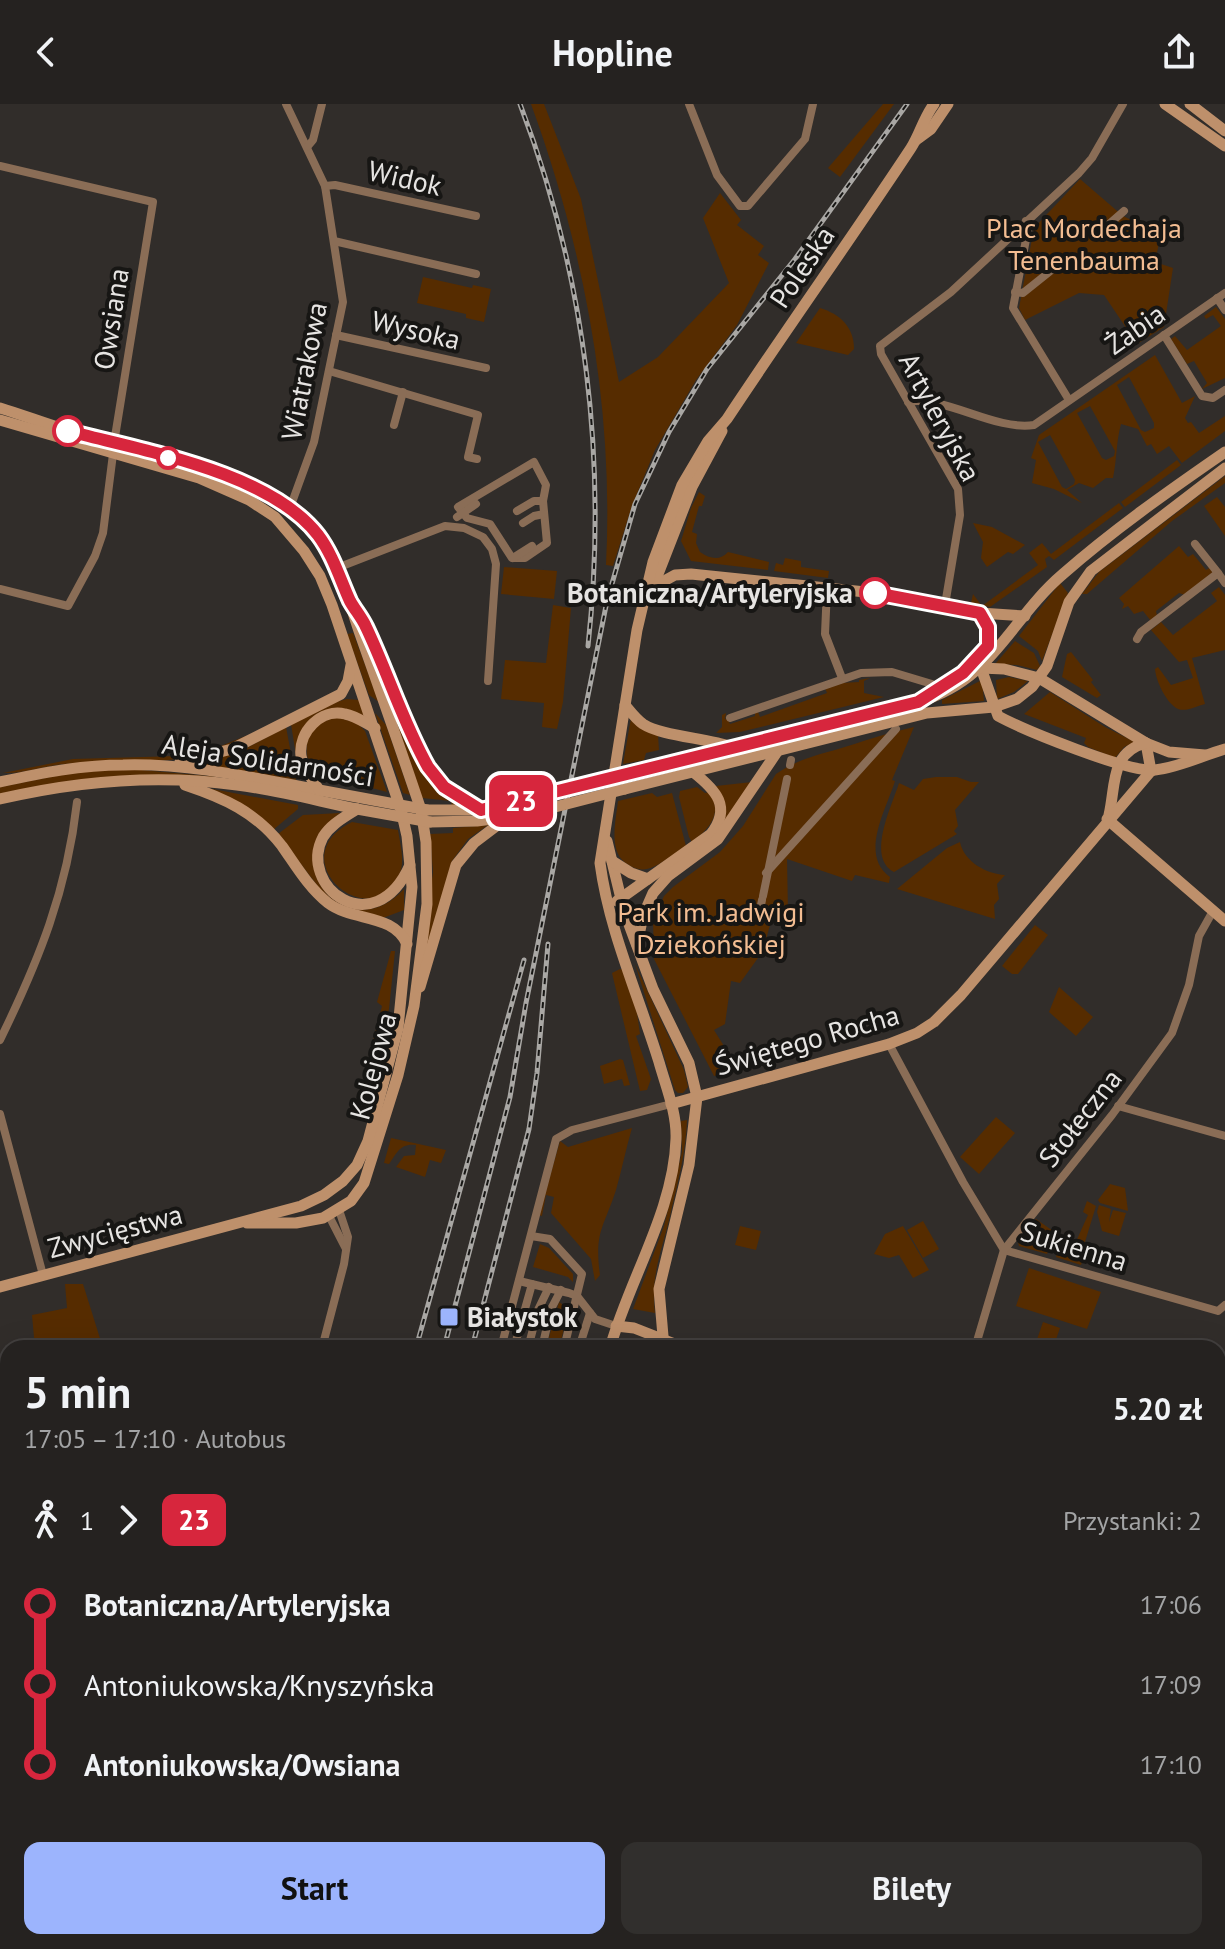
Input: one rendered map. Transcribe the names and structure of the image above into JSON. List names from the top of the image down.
{
  "streets": {
    "main road": [
      "Poleska",
      "Aleja Solidarności",
      "Świętego Rocha",
      "Kolejowa",
      "Zwycięstwa"
    ],
    "street": [
      "Widok",
      "Owsiana",
      "Żabia",
      "Wysoka",
      "Wiatrakowa",
      "Artyleryjska",
      "Stołeczna",
      "Sukienna"
    ]
  },
  "crossings": [
    ["Widok", "Wiatrakowa"],
    ["Poleska", "Świętego Rocha"],
    ["Żabia", "Artyleryjska"],
    ["Wysoka", "Wiatrakowa"],
    ["Świętego Rocha", "Sukienna"],
    ["Kolejowa", "Zwycięstwa"],
    ["Stołeczna", "Sukienna"]
  ],
  "parks": ["Plac Mordechaja Tenenbauma", "Park im. Jadwigi Dziekońskiej"],
  "places": {
    "other": ["Botaniczna/Artyleryjska"],
    "transit": ["Białystok"]
  },
  "lines": ["bus line 23"],
  "page": {
    "header": "Hopline",
    "on_map": "23",
    "heading": ["5 min", "17:05 – 17:10 · Autobus", "5.20 zł"],
    "legs": ["1", "23", "Przystanki: 2"],
    "list": [
      {
        "name": "Botaniczna/Artyleryjska",
        "value": "17:06"
      },
      {
        "name": "Antoniukowska/Knyszyńska",
        "value": "17:09"
      },
      {
        "name": "Antoniukowska/Owsiana",
        "value": "17:10"
      }
    ],
    "buttons": ["Start", "Bilety"]
  }
}
